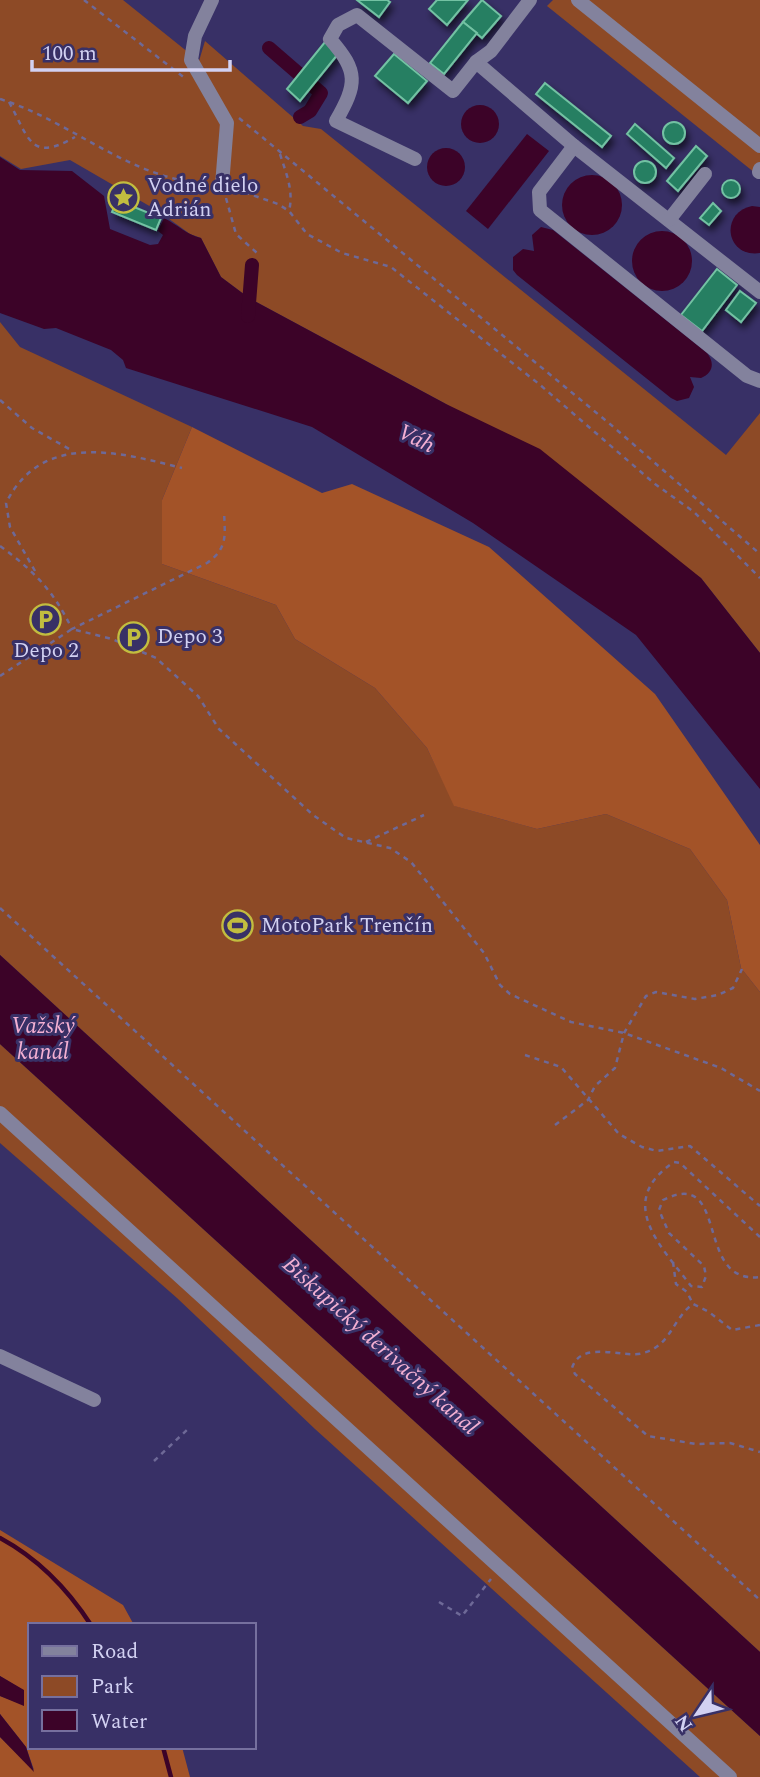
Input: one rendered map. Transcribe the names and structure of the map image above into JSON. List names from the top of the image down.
{
  "water": ["Váh", "Važský kanál", "Biskupický derivačný kanál"],
  "places": {
    "place": ["Vodné dielo Adrián"],
    "parking": ["Depo 2", "Depo 3"],
    "sports": ["MotoPark Trenčín"]
  },
  "legend": ["Road", "Park", "Water"],
  "scale_bar": "100 m",
  "north": "bottom left"
}
